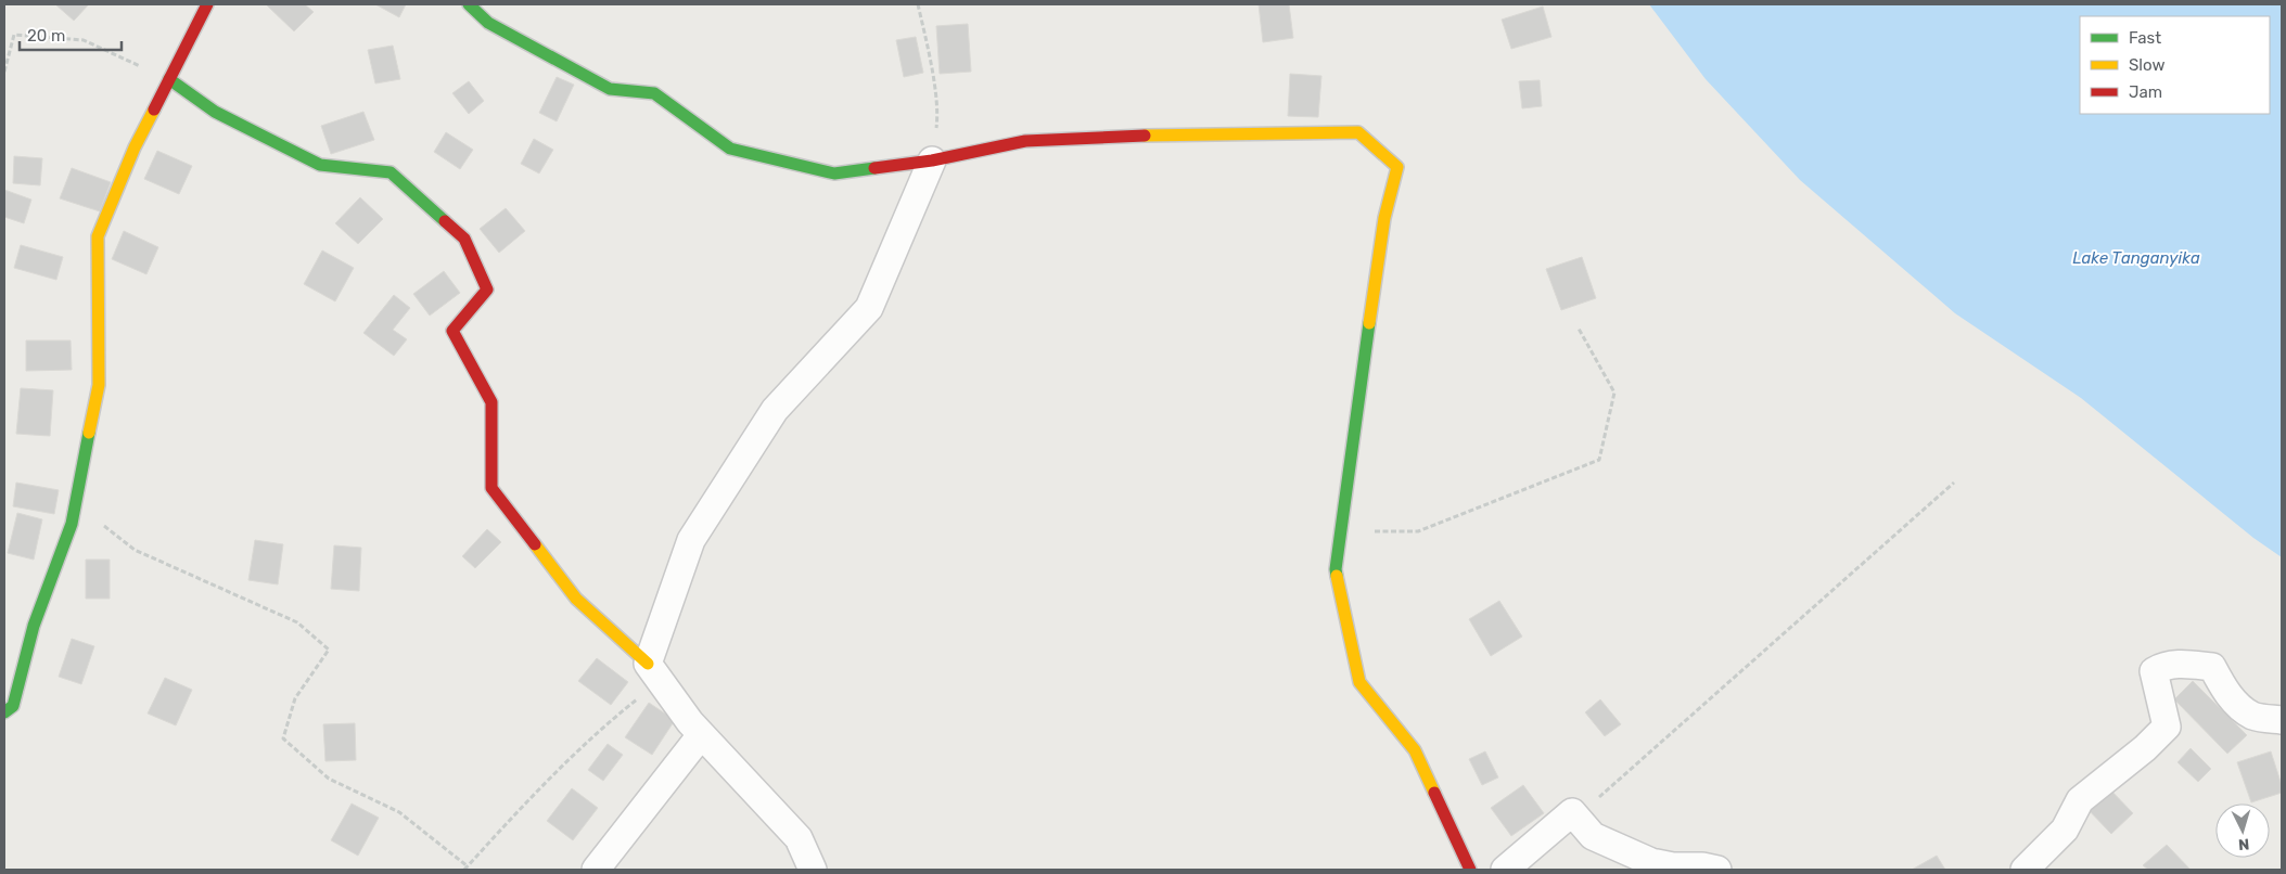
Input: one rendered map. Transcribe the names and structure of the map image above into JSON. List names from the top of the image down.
{
  "water": ["Lake Tanganyika"],
  "legend": ["Fast", "Slow", "Jam"],
  "scale_bar": "20 m",
  "north": "bottom"
}
